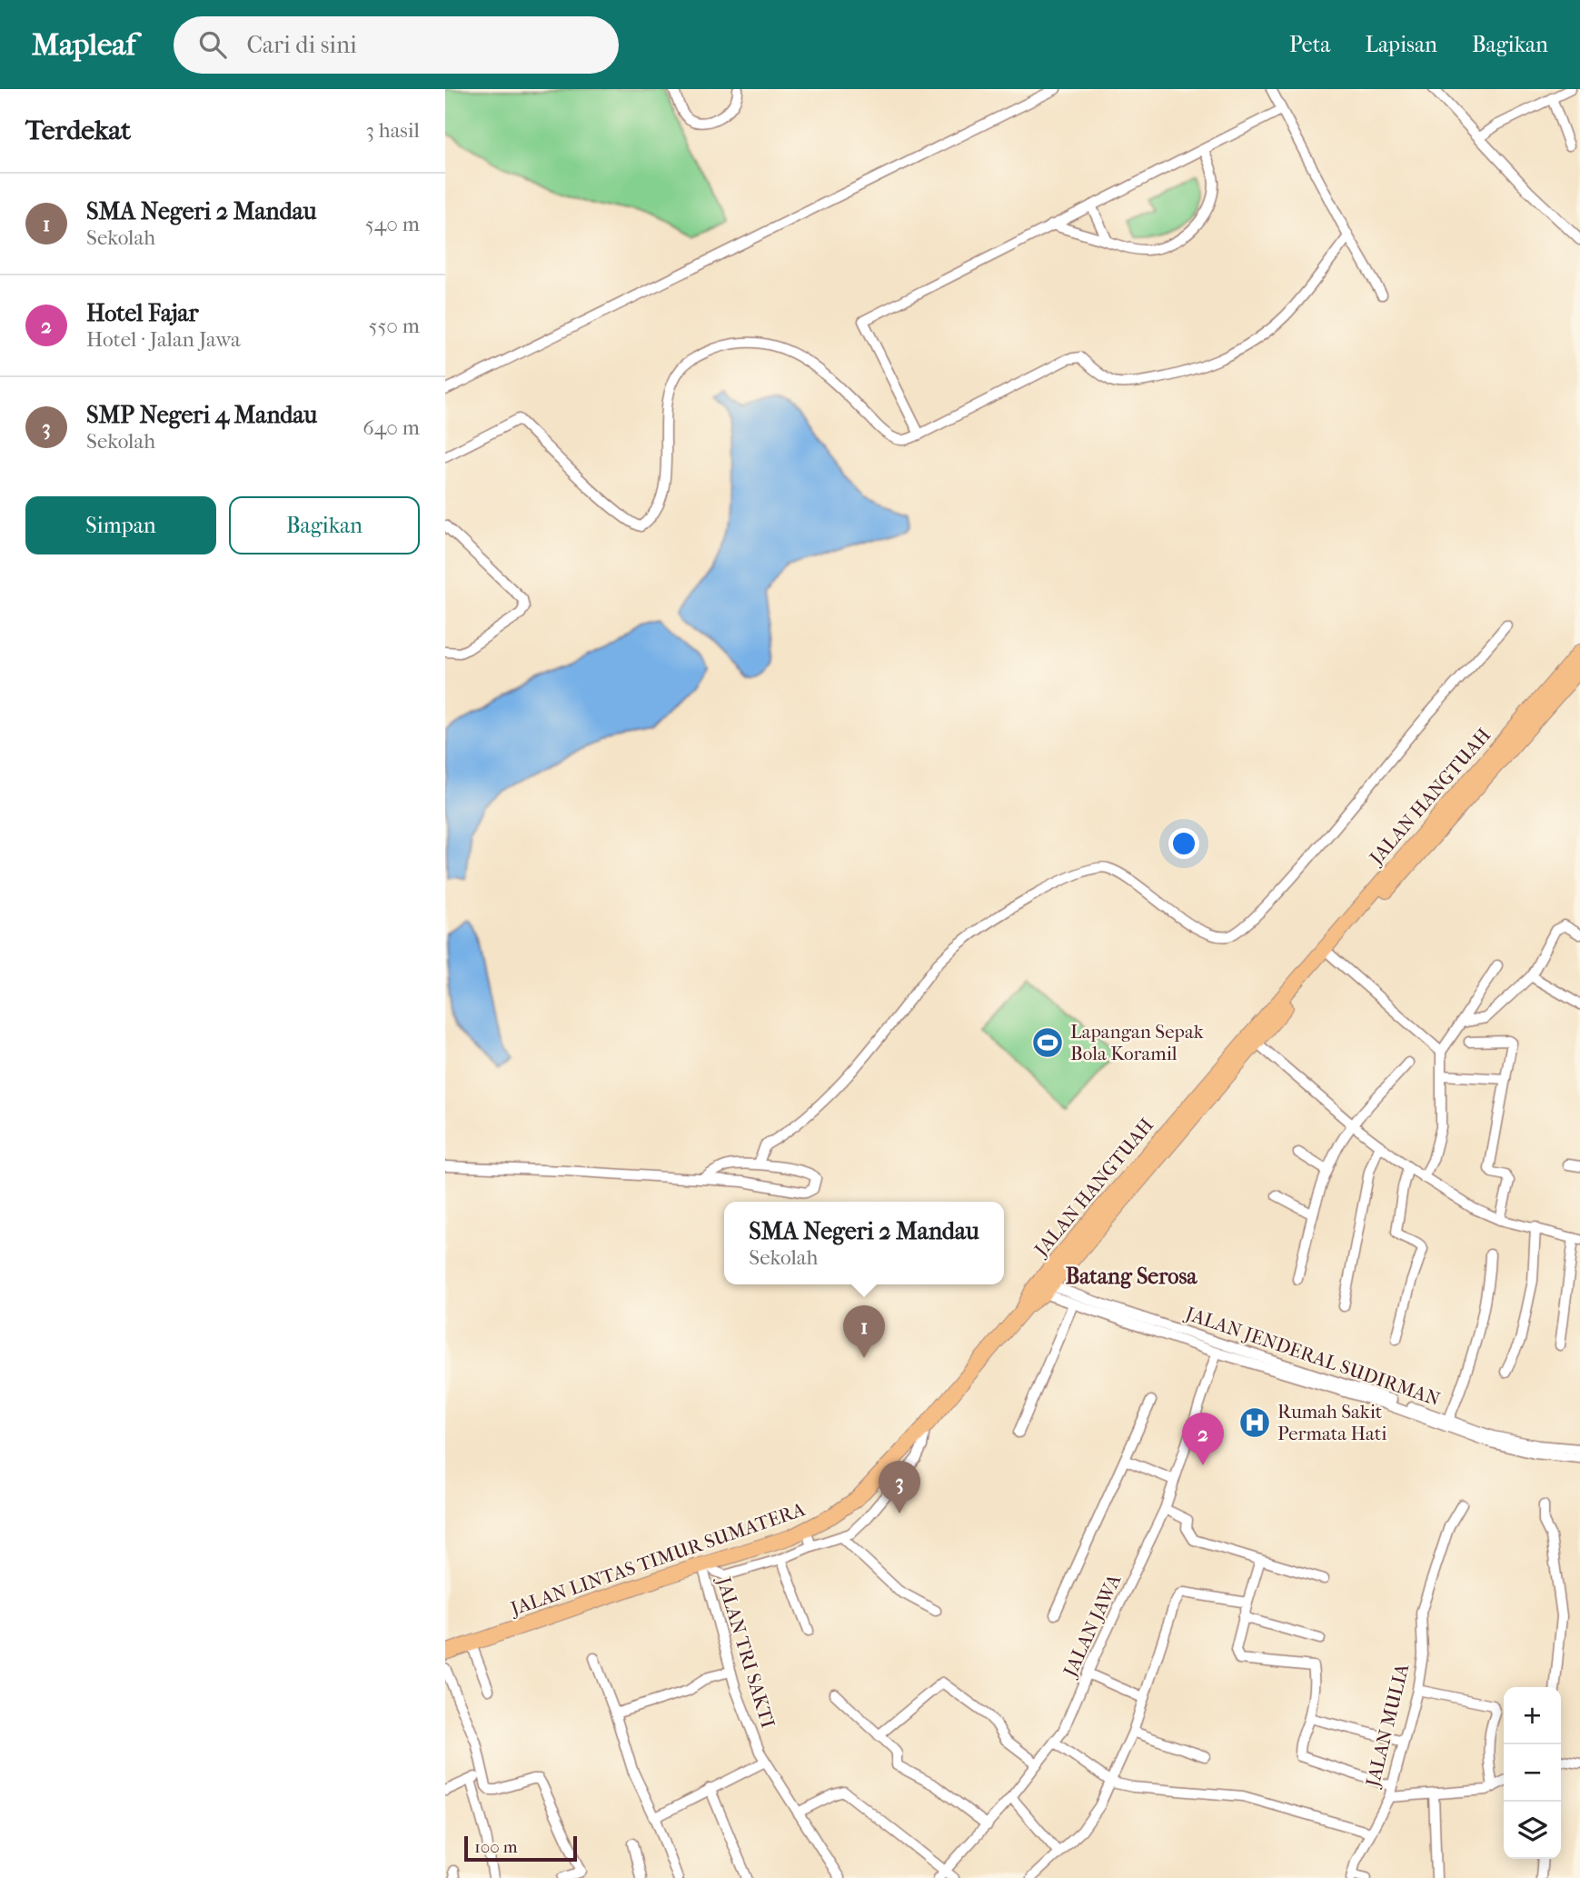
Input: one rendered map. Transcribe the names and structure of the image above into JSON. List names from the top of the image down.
{
  "streets": {
    "highway": ["JALAN HANGTUAH", "JALAN LINTAS TIMUR SUMATERA"],
    "street": [
      "JALAN JENDERAL SUDIRMAN",
      "JALAN JAWA",
      "JALAN TRI SAKTI",
      "JALAN MULIA"
    ]
  },
  "crossings": [
    ["JALAN HANGTUAH", "JALAN JENDERAL SUDIRMAN"],
    ["JALAN HANGTUAH", "JALAN LINTAS TIMUR SUMATERA"],
    ["JALAN JENDERAL SUDIRMAN", "JALAN JAWA"],
    ["JALAN LINTAS TIMUR SUMATERA", "JALAN TRI SAKTI"]
  ],
  "districts": ["Batang Serosa"],
  "places": {
    "sports": ["Lapangan Sepak Bola Koramil"],
    "hospital": ["Rumah Sakit Permata Hati"]
  },
  "scale_bar": "100 m",
  "page": {
    "header": "Mapleaf",
    "search": "Cari di sini",
    "nav": ["Peta", "Lapisan", "Bagikan"],
    "heading": ["Terdekat", "3 hasil"],
    "list": [
      {
        "mark": "1",
        "name": "SMA Negeri 2 Mandau",
        "note": "Sekolah",
        "value": "540 m"
      },
      {
        "mark": "2",
        "name": "Hotel Fajar",
        "note": "Hotel · Jalan Jawa",
        "value": "550 m"
      },
      {
        "mark": "3",
        "name": "SMP Negeri 4 Mandau",
        "note": "Sekolah",
        "value": "640 m"
      }
    ],
    "buttons": ["Simpan", "Bagikan"],
    "popup": ["SMA Negeri 2 Mandau", "Sekolah"],
    "pins": ["1", "2", "3"],
    "map_buttons": ["+", "−"],
    "scale": "100 m"
  }
}
